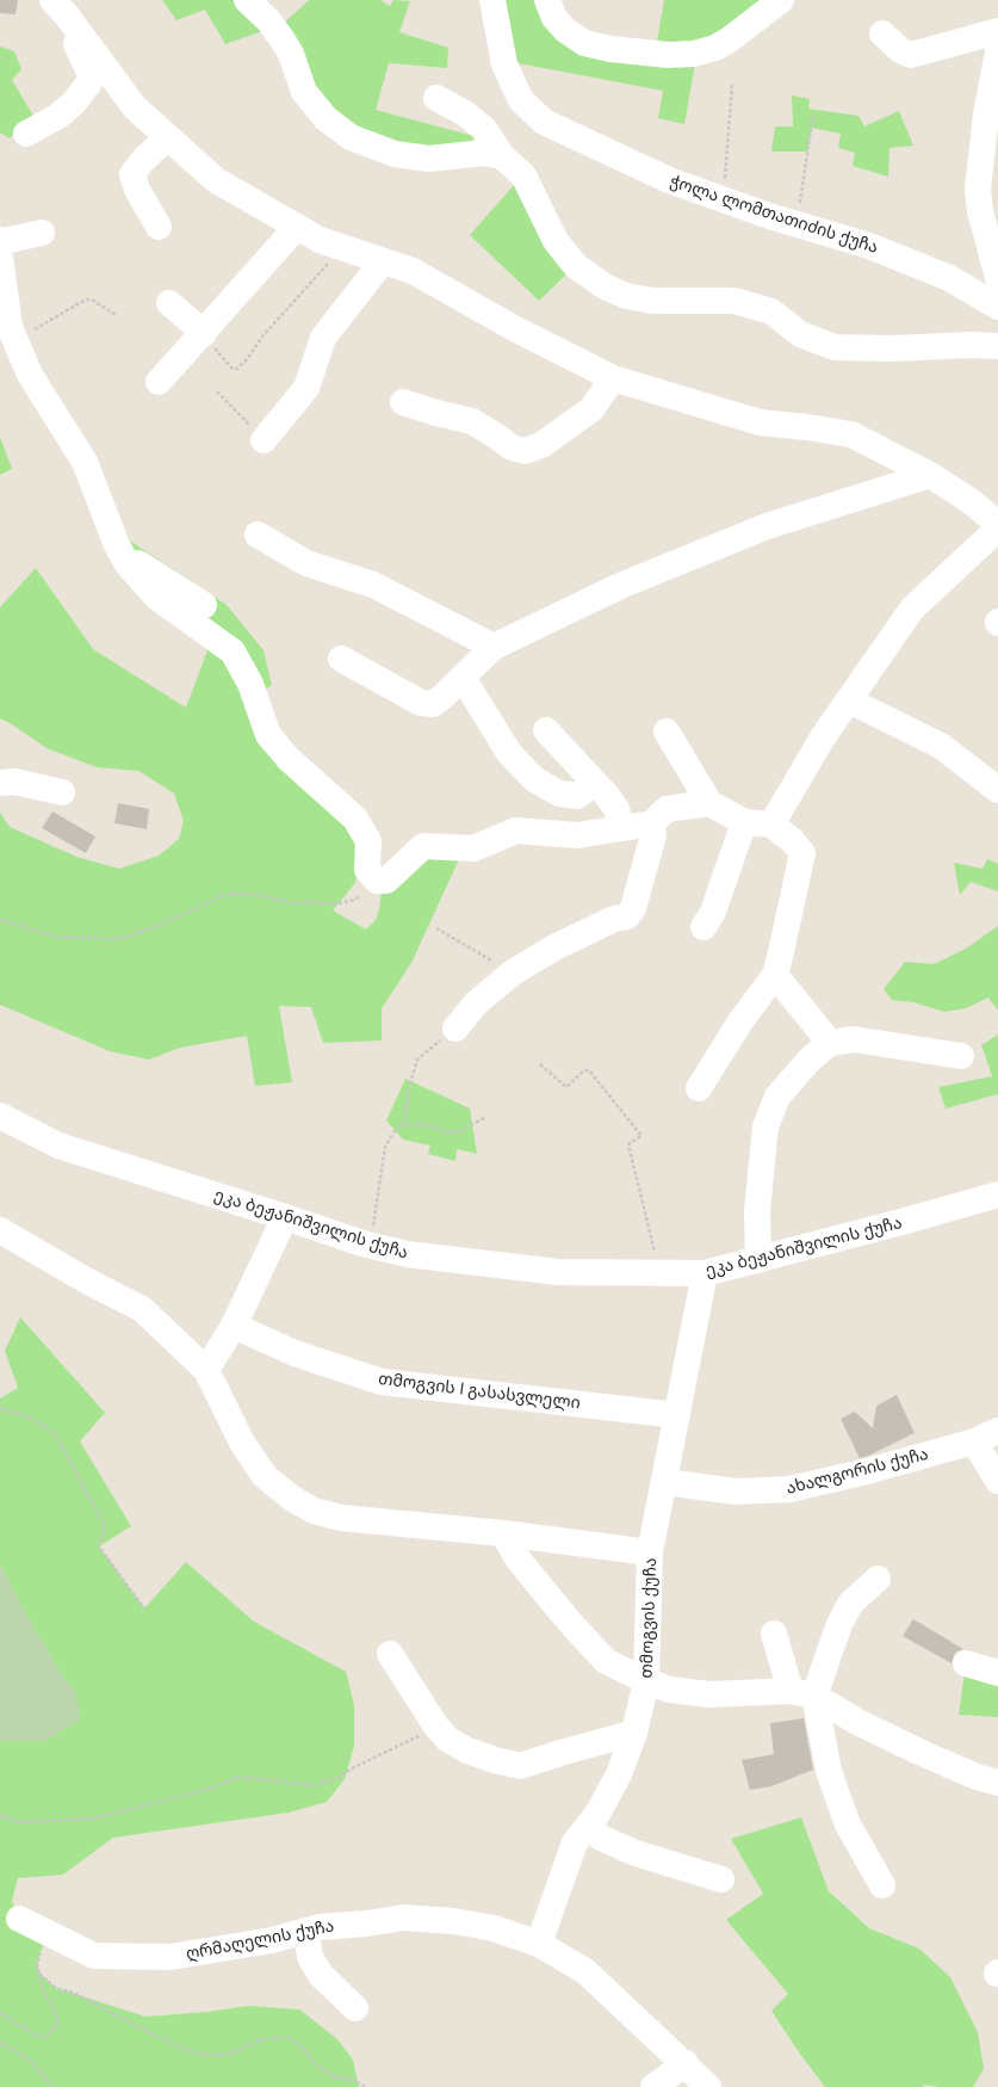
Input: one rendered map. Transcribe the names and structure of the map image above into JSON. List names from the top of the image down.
{
  "streets": {
    "street": [
      "ჭოლა ლომთათიძის ქუჩა",
      "ეკა ბეჟანიშვილის ქუჩა",
      "თმოგვის I გასასვლელი",
      "ახალგორის ქუჩა",
      "თმოგვის ქუჩა",
      "ღრმაღელის ქუჩა"
    ]
  },
  "crossings": [
    ["ეკა ბეჟანიშვილის ქუჩა", "თმოგვის ქუჩა"],
    ["თმოგვის I გასასვლელი", "თმოგვის ქუჩა"],
    ["ახალგორის ქუჩა", "თმოგვის ქუჩა"],
    ["თმოგვის ქუჩა", "ღრმაღელის ქუჩა"]
  ]
}
